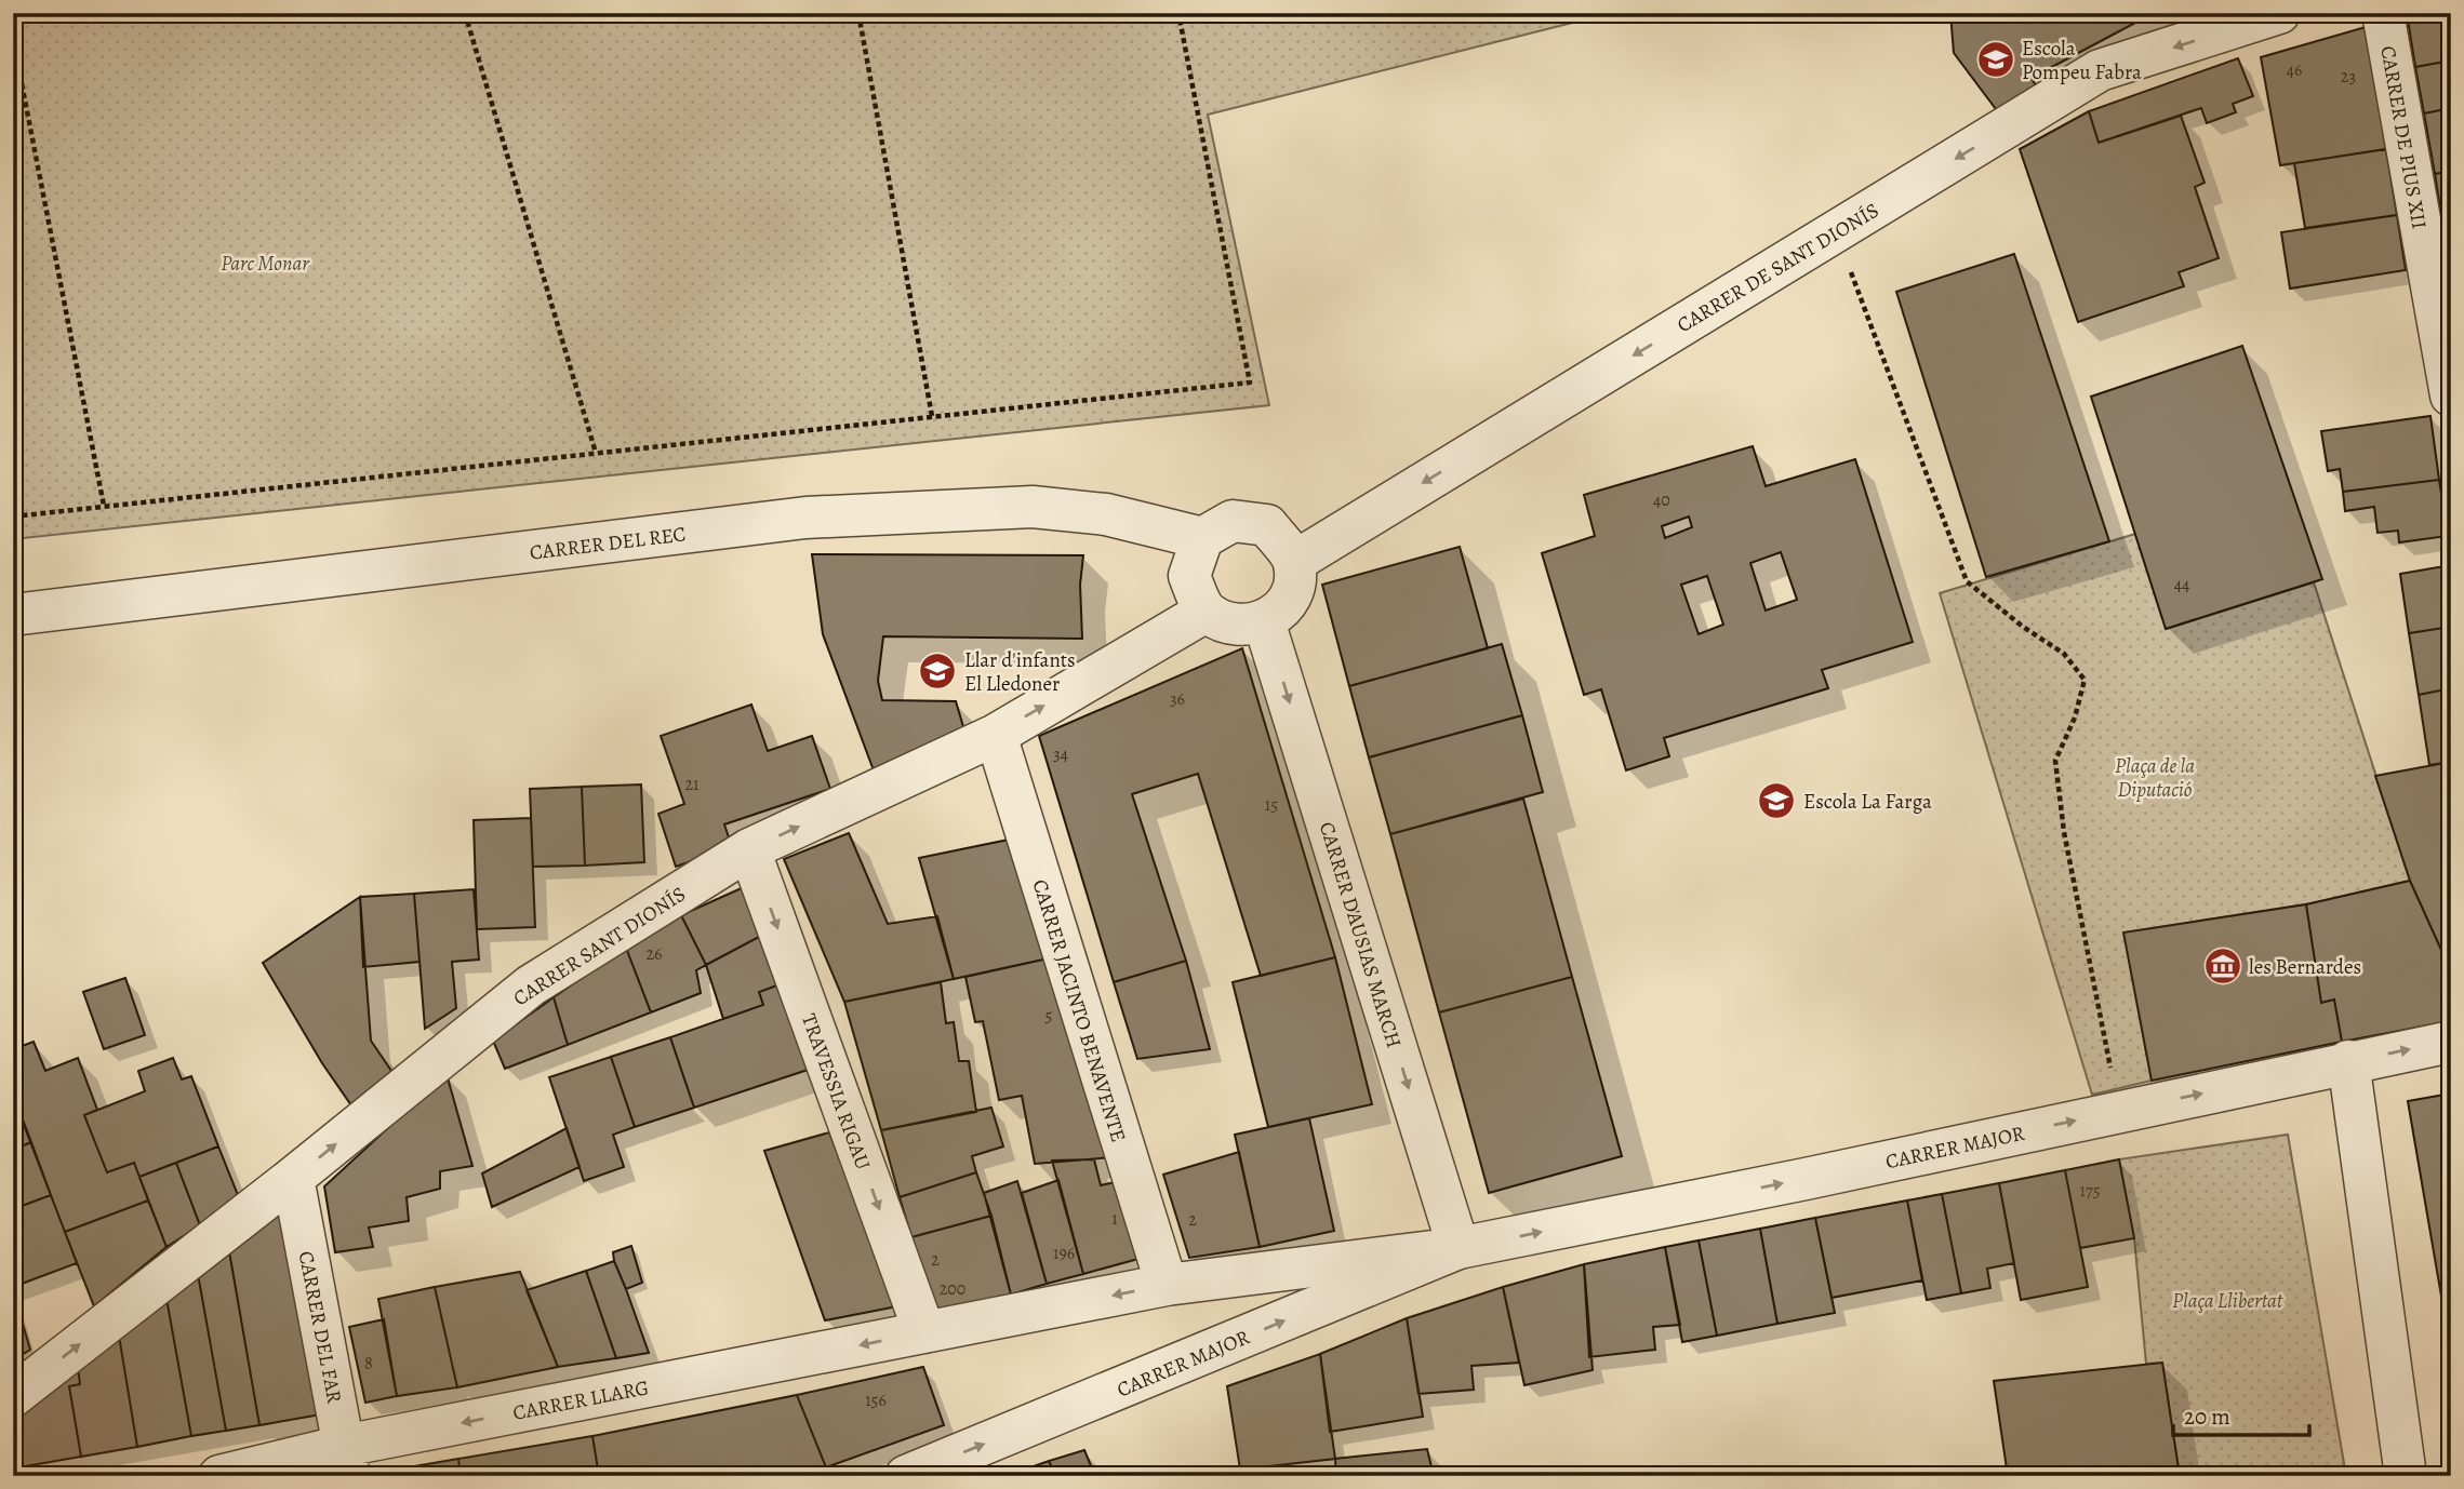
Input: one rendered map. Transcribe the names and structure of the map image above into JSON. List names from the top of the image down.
{
  "streets": {
    "street": [
      "CARRER DE PIUS XII",
      "CARRER DE SANT DIONÍS",
      "CARRER DEL REC",
      "CARRER D'AUSIAS MARCH",
      "CARRER SANT DIONÍS",
      "CARRER JACINTO BENAVENTE",
      "TRAVESSIA RIGAU",
      "CARRER MAJOR",
      "CARRER DEL FAR",
      "CARRER LLARG"
    ]
  },
  "crossings": [
    ["CARRER DE SANT DIONÍS", "CARRER DEL REC"],
    ["CARRER DE SANT DIONÍS", "CARRER D'AUSIAS MARCH"],
    ["CARRER DE SANT DIONÍS", "CARRER SANT DIONÍS"],
    ["CARRER DEL REC", "CARRER D'AUSIAS MARCH"],
    ["CARRER DEL REC", "CARRER SANT DIONÍS"],
    ["CARRER D'AUSIAS MARCH", "CARRER SANT DIONÍS"],
    ["CARRER D'AUSIAS MARCH", "CARRER MAJOR"],
    ["CARRER SANT DIONÍS", "CARRER JACINTO BENAVENTE"],
    ["CARRER SANT DIONÍS", "TRAVESSIA RIGAU"],
    ["CARRER SANT DIONÍS", "CARRER DEL FAR"],
    ["CARRER JACINTO BENAVENTE", "CARRER MAJOR"],
    ["TRAVESSIA RIGAU", "CARRER MAJOR"],
    ["TRAVESSIA RIGAU", "CARRER LLARG"],
    ["CARRER MAJOR", "CARRER LLARG"],
    ["CARRER DEL FAR", "CARRER LLARG"]
  ],
  "one_way": [
    "CARRER DE SANT DIONÍS",
    "CARRER D'AUSIAS MARCH",
    "CARRER SANT DIONÍS",
    "TRAVESSIA RIGAU",
    "CARRER LLARG"
  ],
  "parks": ["Parc Monar", "Plaça de la Diputació", "Plaça Llibertat"],
  "places": {
    "school or university": ["Escola Pompeu Fabra", "Llar d'infants El Lledoner", "Escola La Farga"],
    "museum": ["les Bernardes"]
  },
  "house_numbers": [
    "46",
    "23",
    "40",
    "44",
    "36",
    "34",
    "21",
    "15",
    "26",
    "5",
    "175",
    "1",
    "2",
    "196",
    "2",
    "200",
    "8",
    "156"
  ],
  "scale_bar": "20 m"
}
